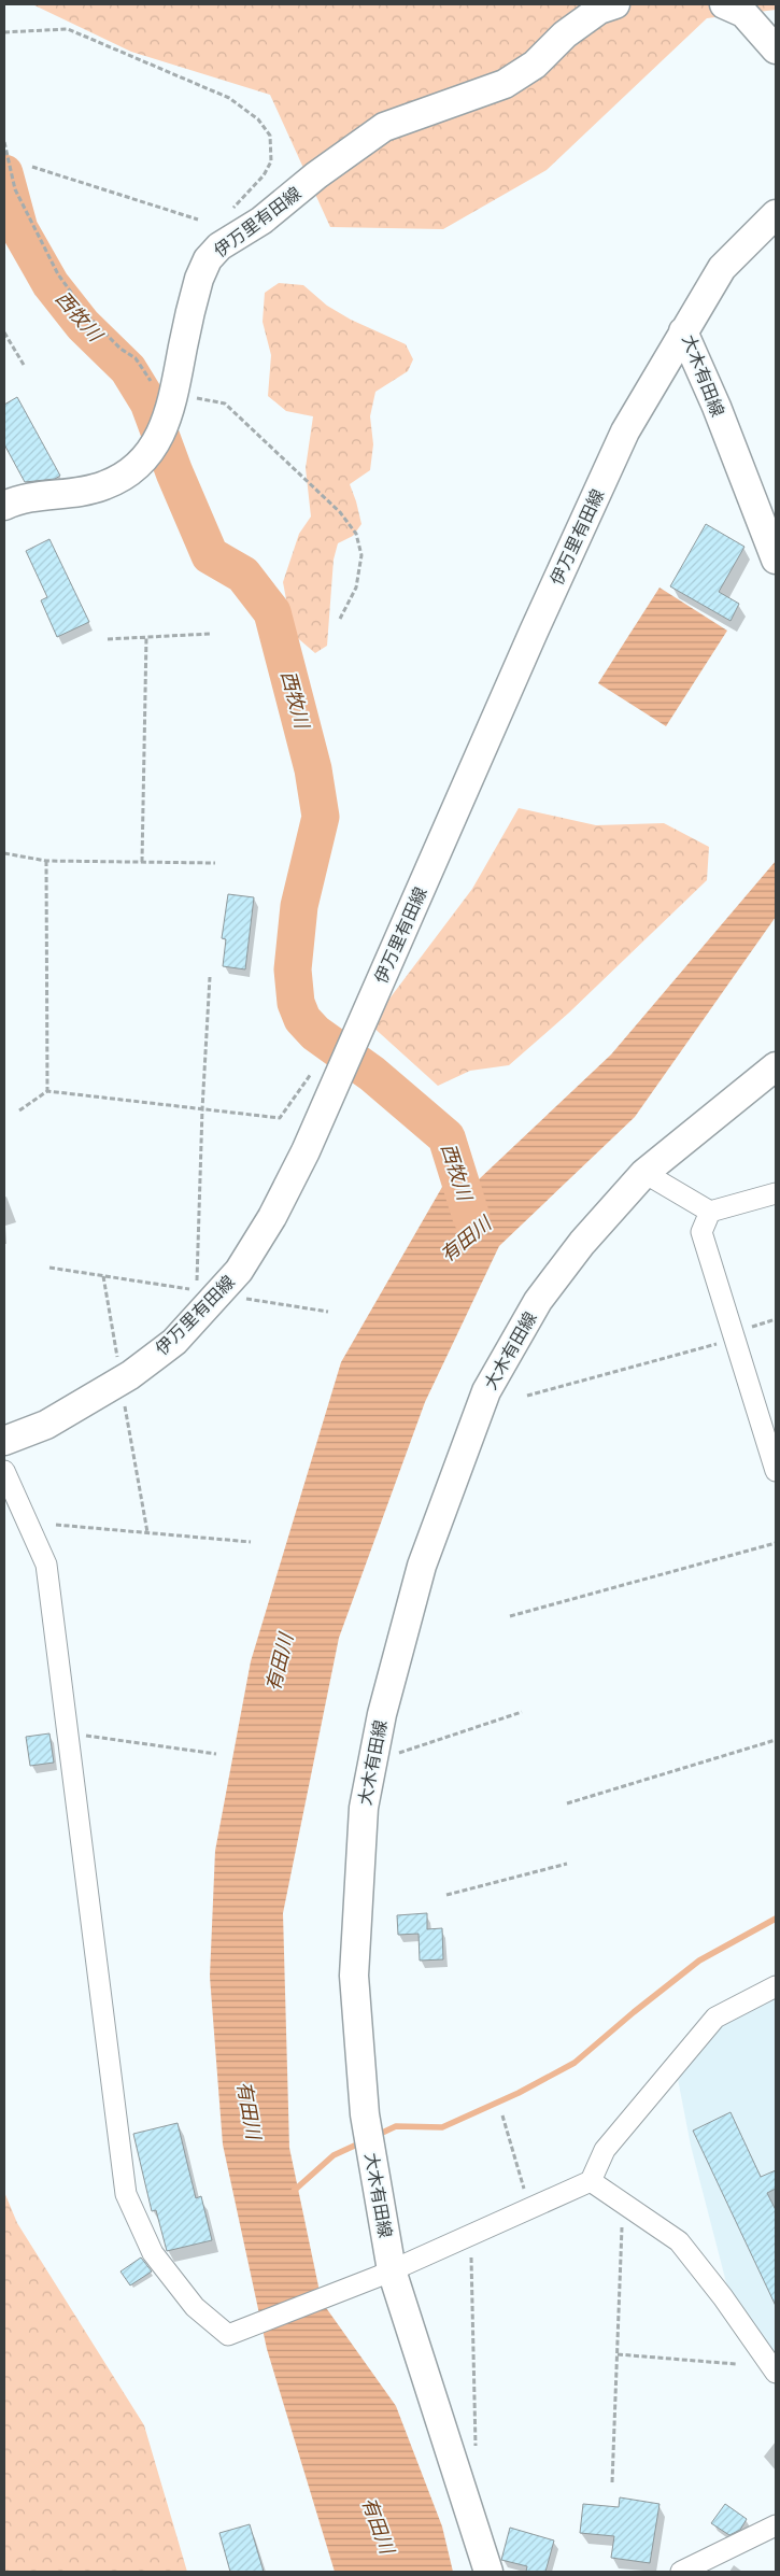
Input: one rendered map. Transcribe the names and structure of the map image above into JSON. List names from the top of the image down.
{
  "streets": {
    "main road": ["伊万里有田線", "大木有田線"]
  },
  "crossings": [
    ["伊万里有田線", "大木有田線"]
  ],
  "water": ["西牧川", "有田川"]
}
